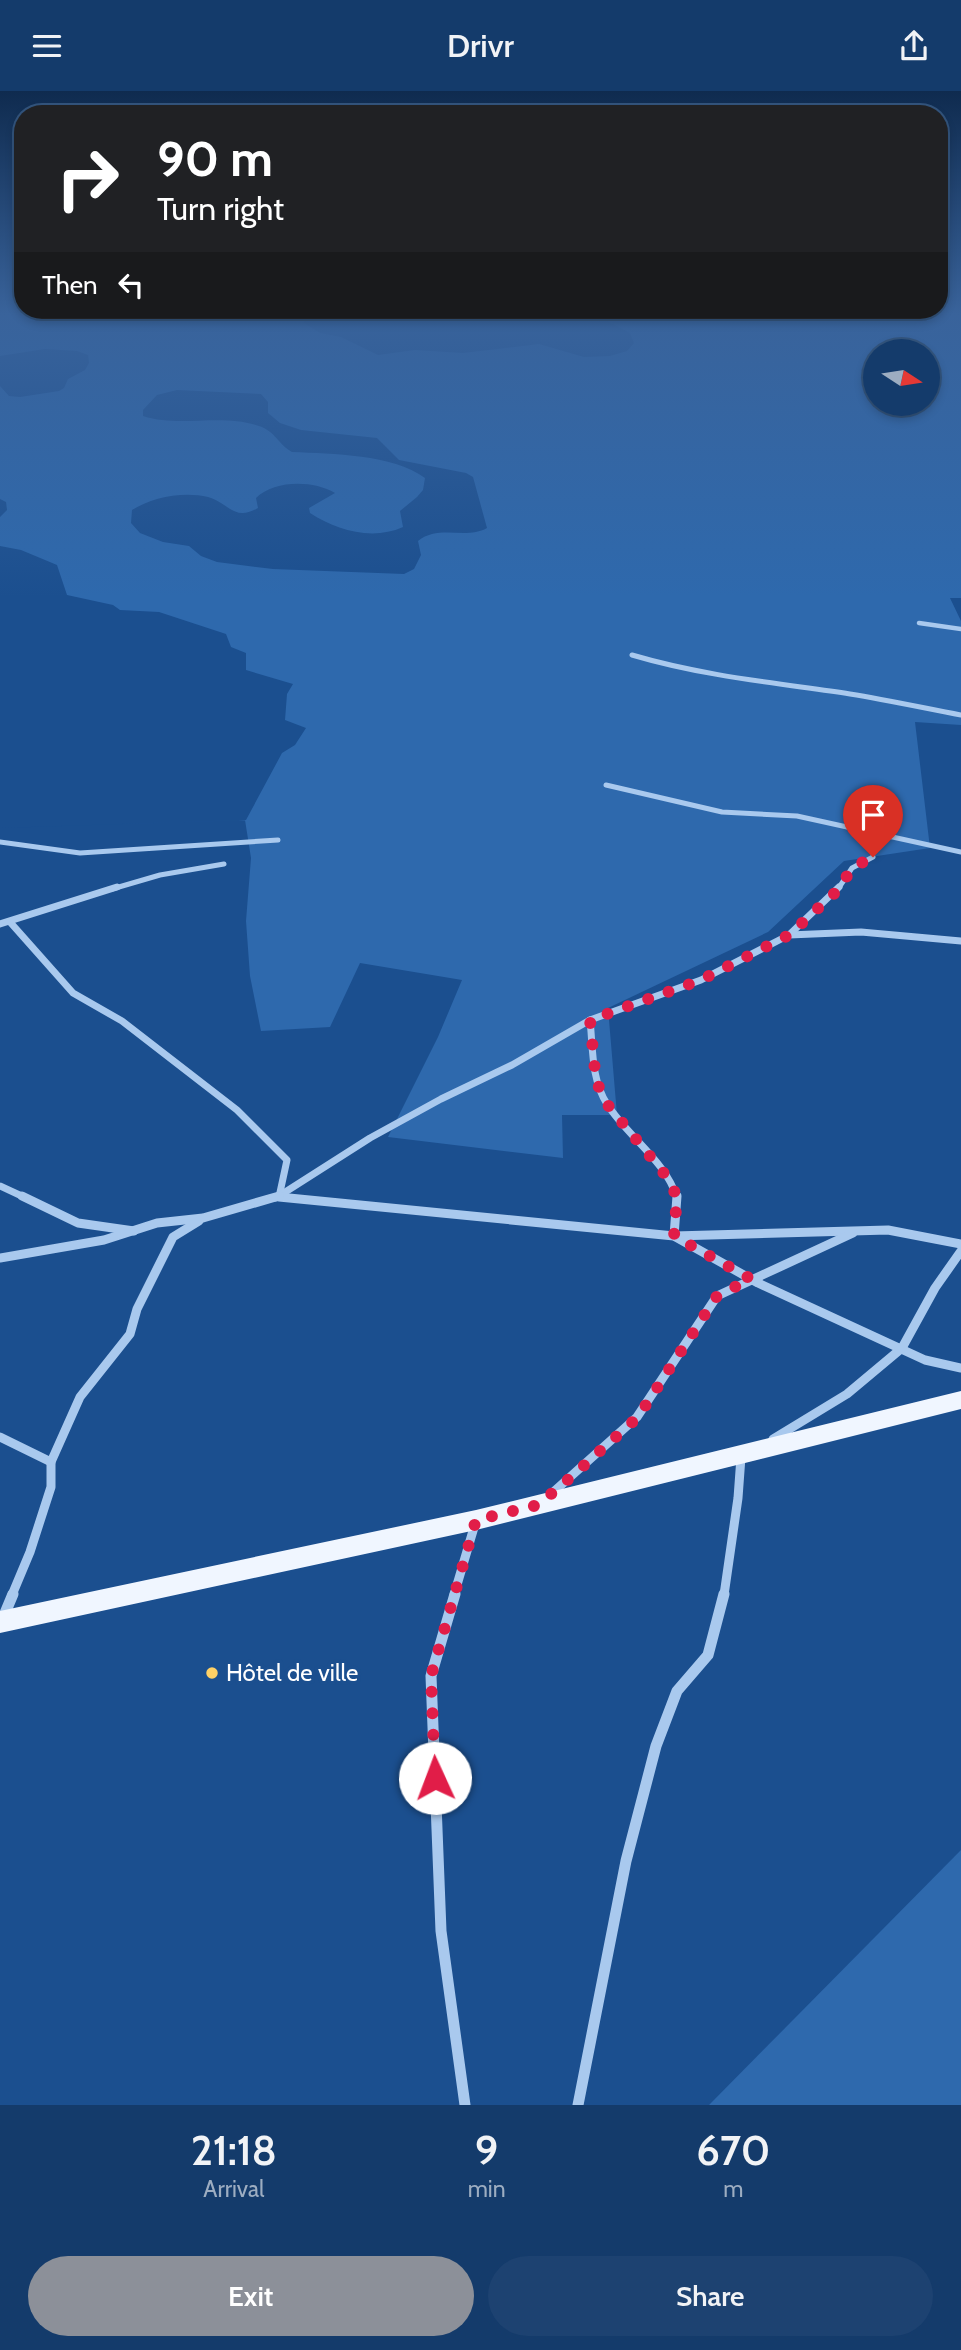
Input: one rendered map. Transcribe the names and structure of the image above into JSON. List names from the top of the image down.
{
  "places": ["Hôtel de ville"],
  "north": "right",
  "page": {
    "header": "Drivr",
    "turn": ["90 m", "Turn right"],
    "then": "Then",
    "eta": [
      "21:18",
      "Arrival",
      "9",
      "min",
      "670",
      "m"
    ],
    "buttons": ["Exit", "Share"]
  }
}
